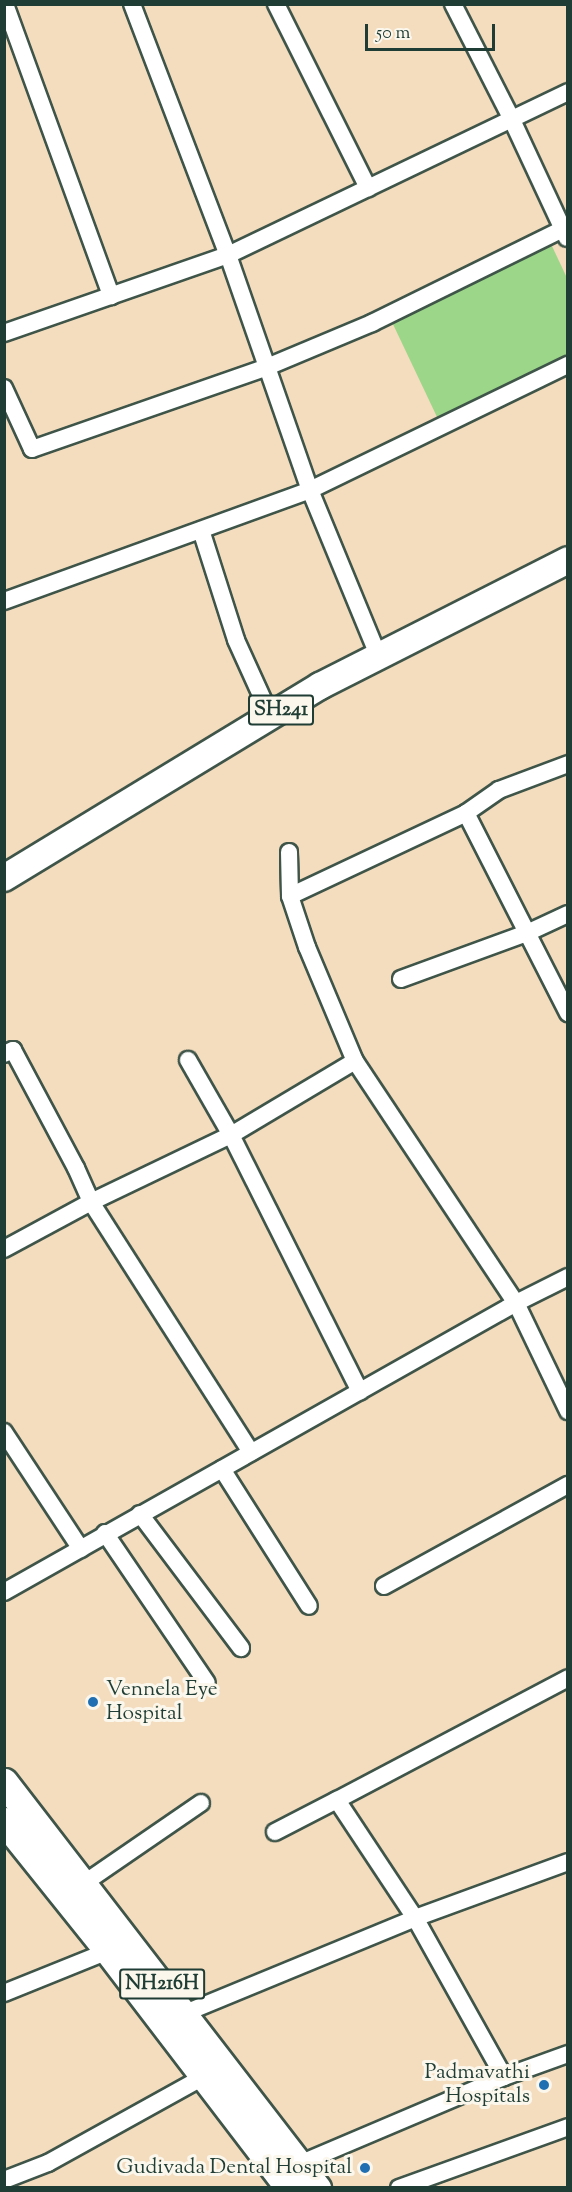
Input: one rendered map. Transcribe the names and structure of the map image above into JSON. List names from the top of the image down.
{
  "streets": {
    "highway": ["NH216H"],
    "main road": ["SH241"]
  },
  "places": ["Vennela Eye Hospital", "Padmavathi Hospitals", "Gudivada Dental Hospital"],
  "scale_bar": "50 m"
}
